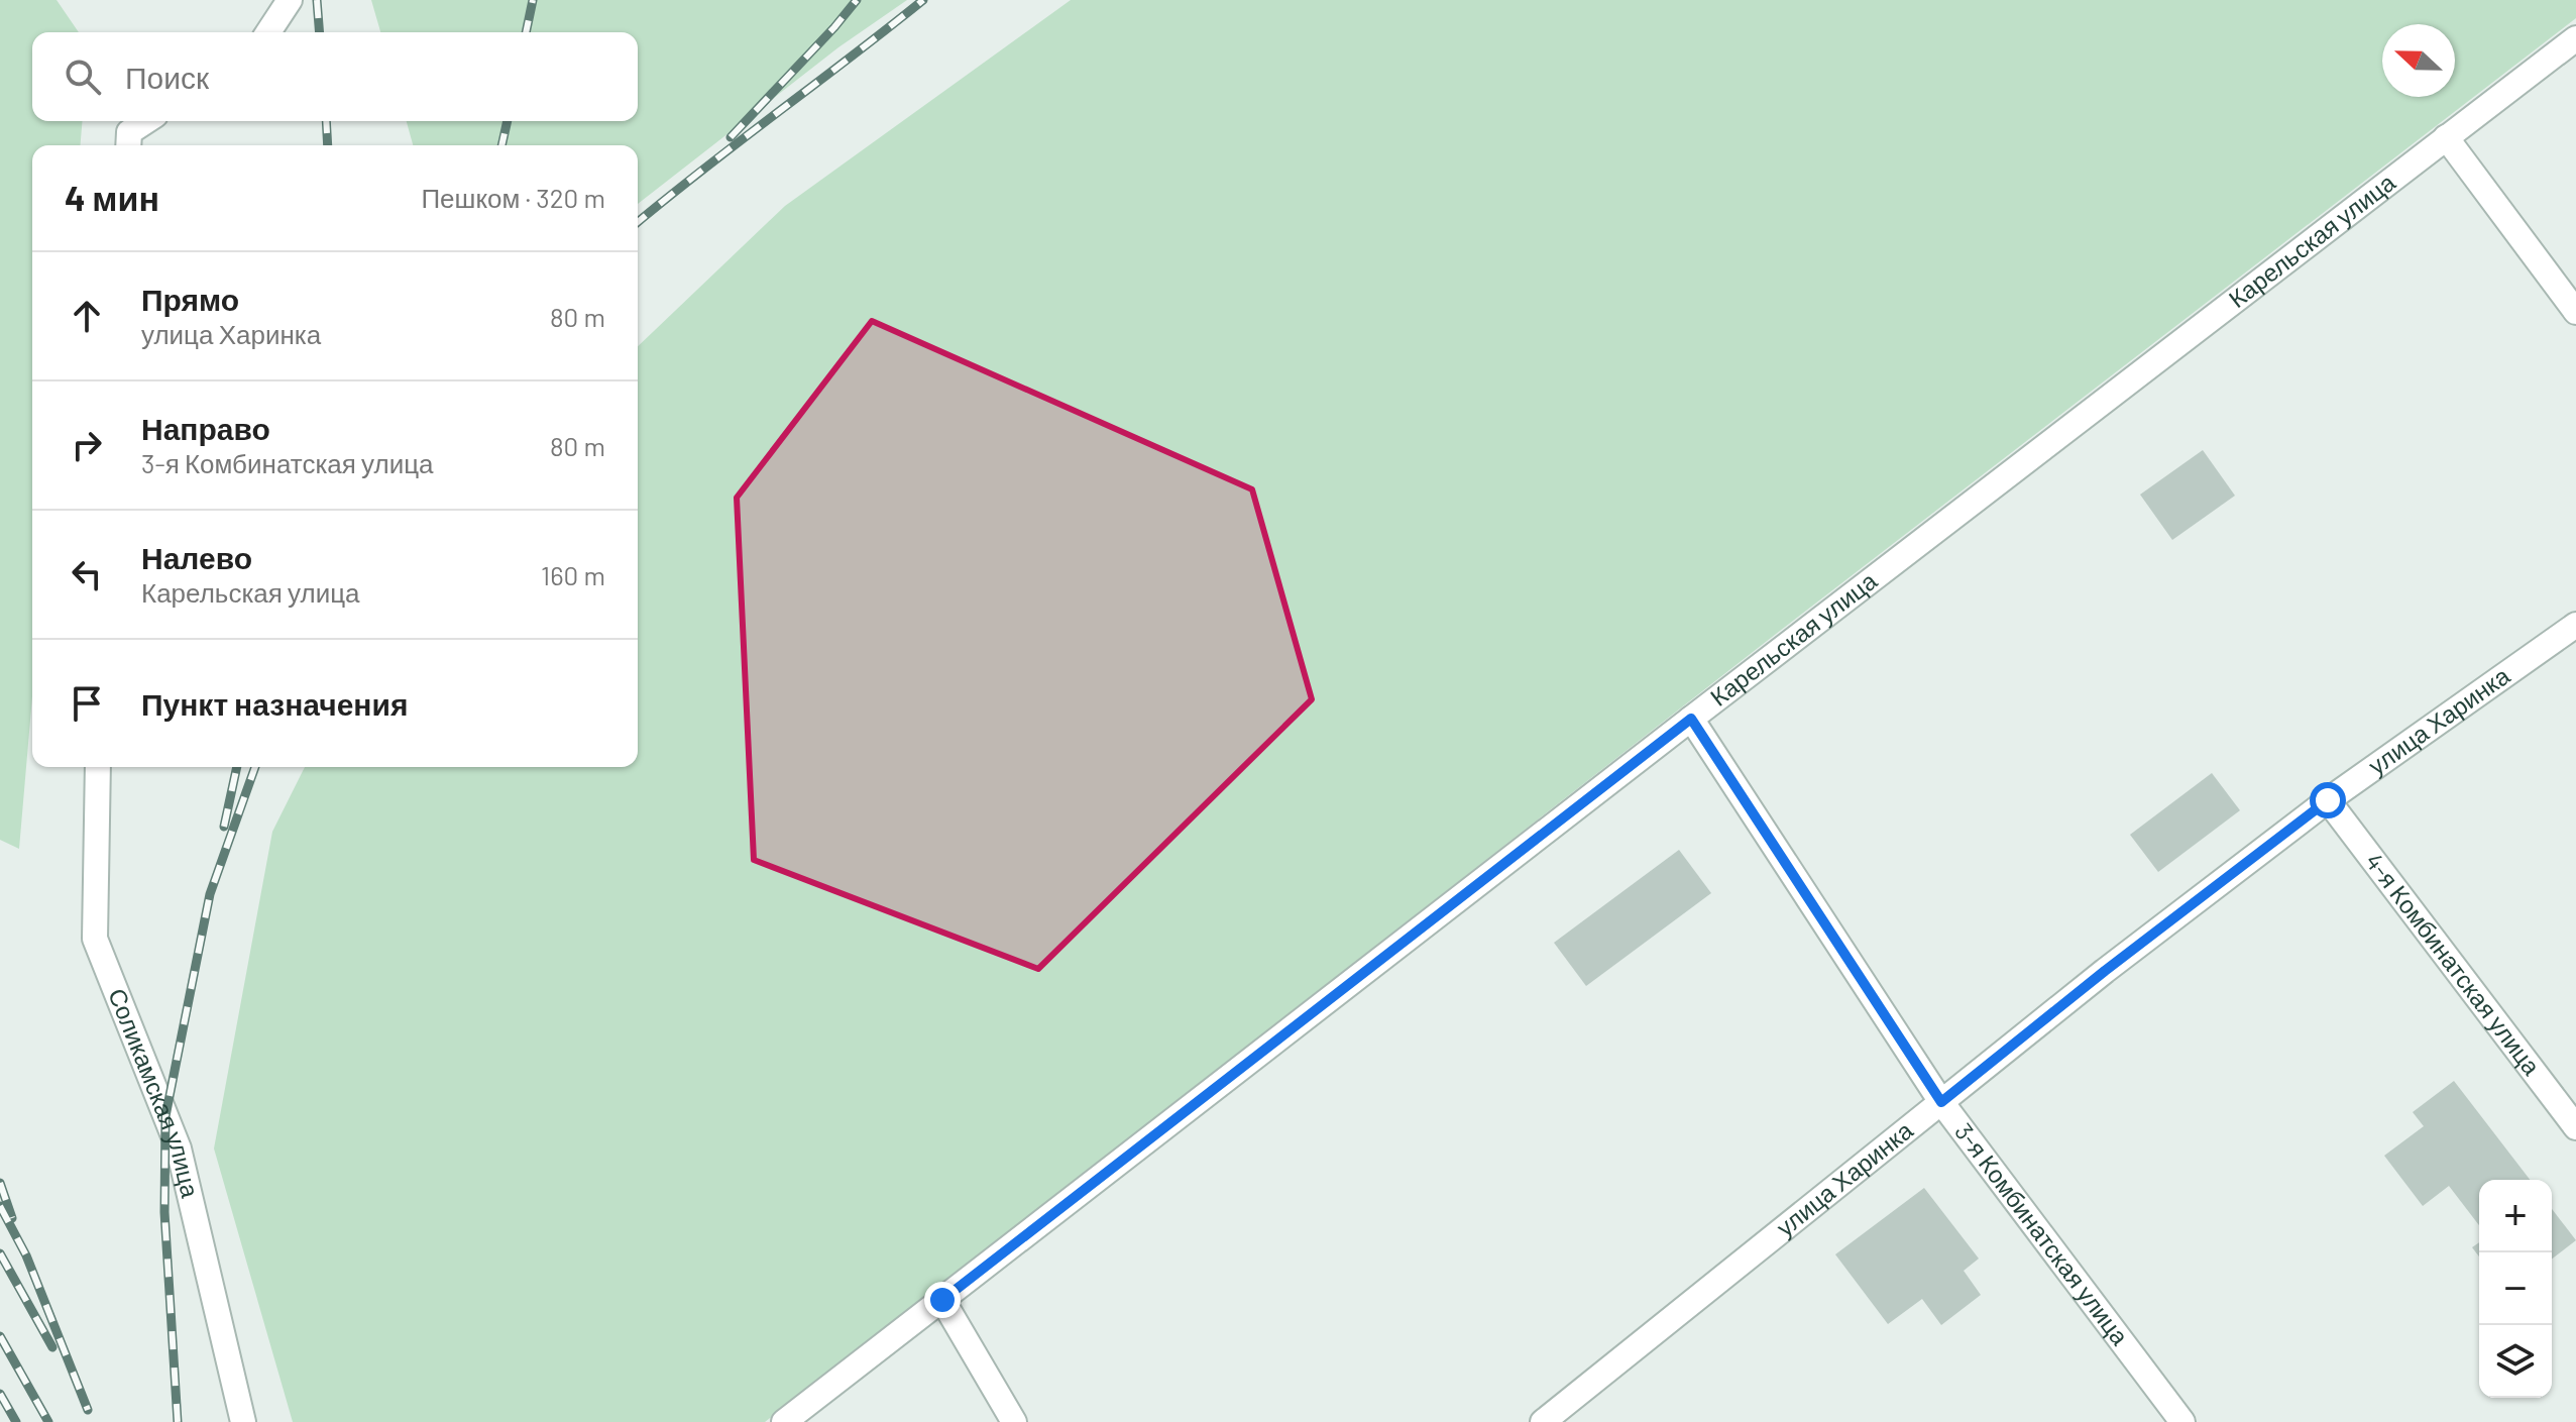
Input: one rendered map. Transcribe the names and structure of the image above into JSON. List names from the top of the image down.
{
  "streets": {
    "street": [
      "Карельская улица",
      "улица Харинка",
      "4-я Комбинатская улица",
      "Соликамская улица",
      "3-я Комбинатская улица"
    ]
  },
  "crossings": [
    ["Карельская улица", "3-я Комбинатская улица"],
    ["улица Харинка", "4-я Комбинатская улица"],
    ["улица Харинка", "3-я Комбинатская улица"]
  ],
  "north": "left",
  "page": {
    "search": "Поиск",
    "heading": ["4 мин", "Пешком · 320 m"],
    "list": [
      ["Прямо", "улица Харинка", "80 m"],
      ["Направо", "3-я Комбинатская улица", "80 m"],
      ["Налево", "Карельская улица", "160 m"],
      "Пункт назначения"
    ],
    "map_buttons": ["+", "−"]
  }
}
